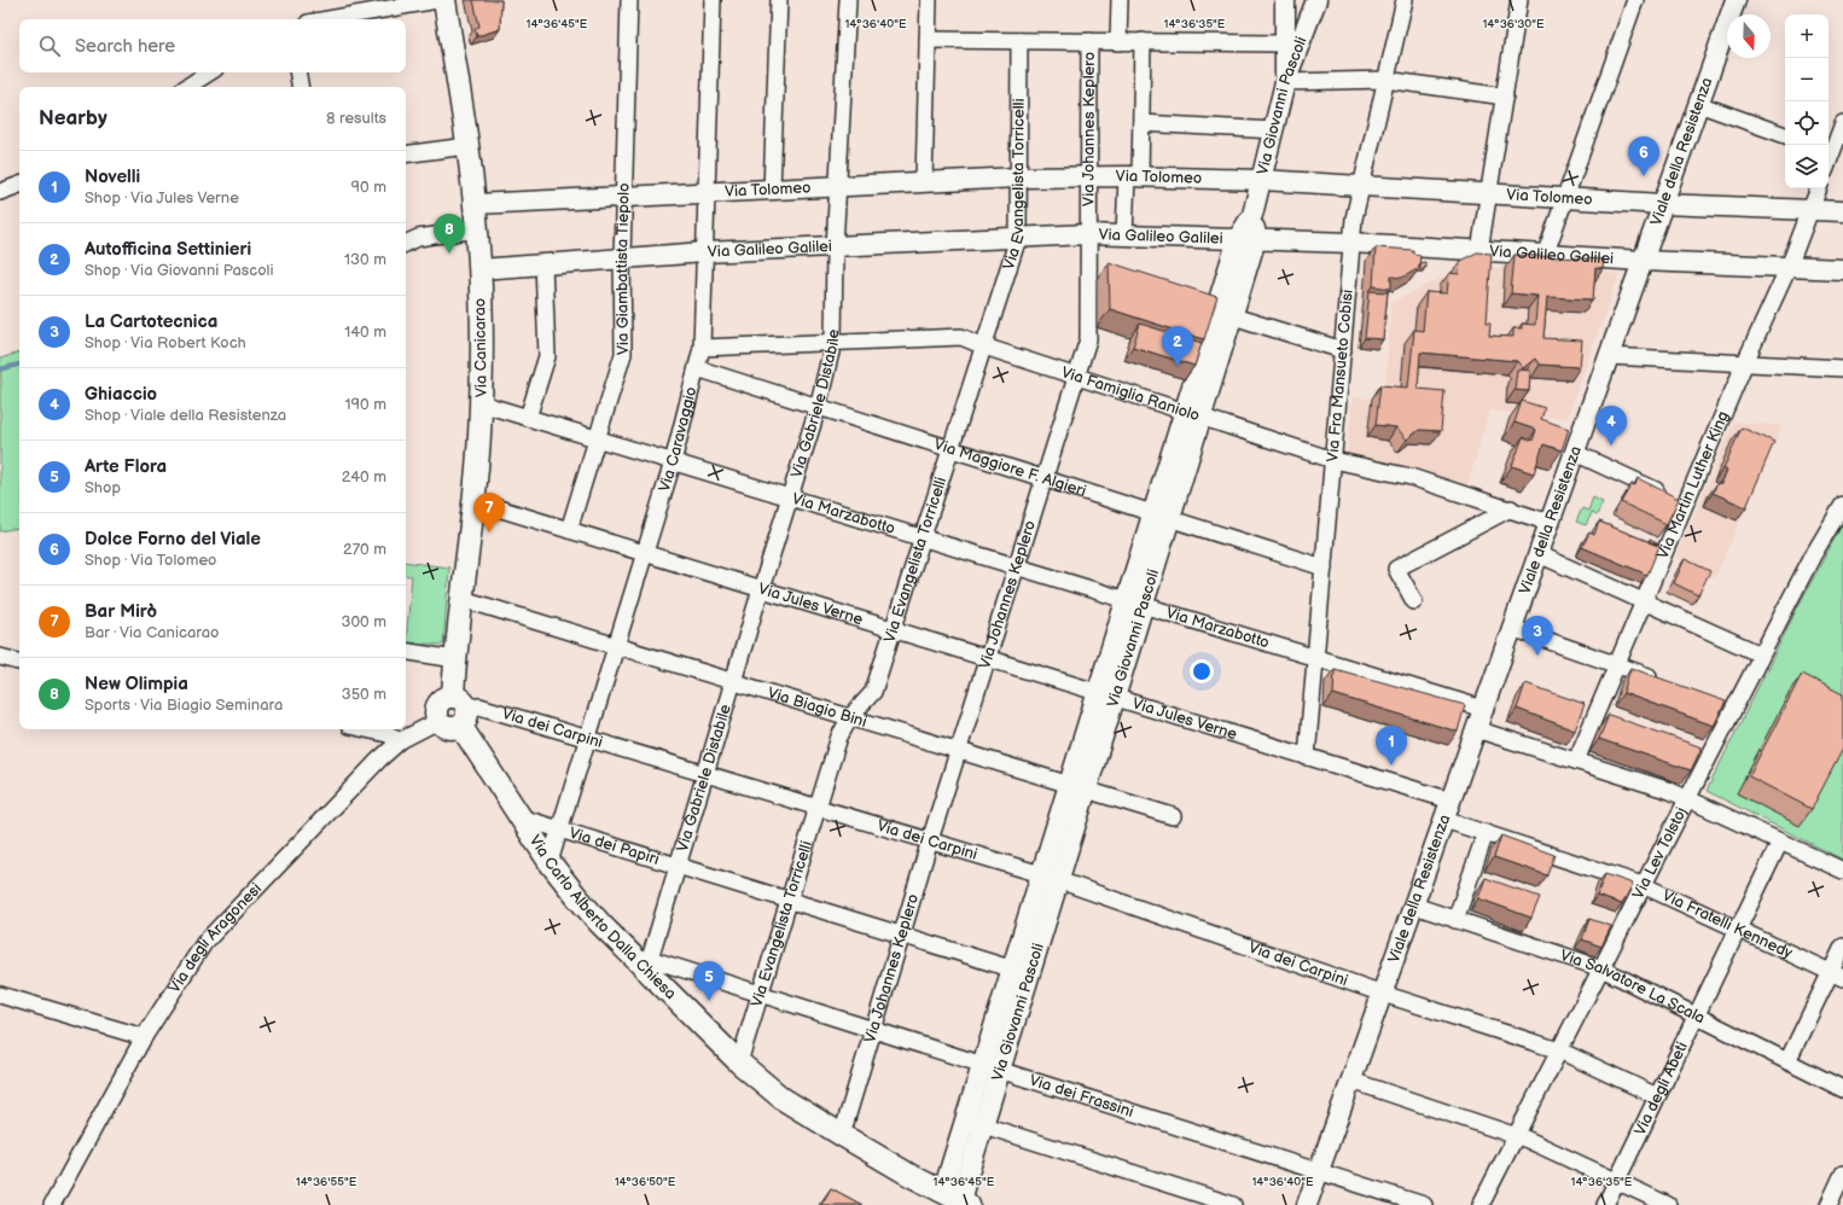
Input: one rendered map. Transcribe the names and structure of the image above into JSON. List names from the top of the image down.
{
  "streets": {
    "main road": ["Via Canicarao", "Via Carlo Alberto Dalla Chiesa"],
    "street": [
      "Via Giovanni Pascoli",
      "Via Johannes Keplero",
      "Viale della Resistenza",
      "Via Tolomeo",
      "Via Evangelista Torricelli",
      "Via Galileo Galilei",
      "Via Giambattista Tiepolo",
      "Via Fra Mansueto Cobisi",
      "Via Famiglia Raniolo",
      "Via Gabriele Distabile",
      "Via Caravaggio",
      "Via Maggiore F. Algieri",
      "Via Martin Luther King",
      "Via Marzabotto",
      "Via Jules Verne",
      "Via Biagio Bini",
      "Via dei Carpini",
      "Via dei Papiri",
      "Via Lev Tolstoj",
      "Via Fratelli Kennedy",
      "Via degli Aragonesi",
      "Via Salvatore La Scala",
      "Via degli Abeti",
      "Via dei Frassini"
    ]
  },
  "crossings": [
    ["Via Giovanni Pascoli", "Via Tolomeo"],
    ["Via Giovanni Pascoli", "Via Galileo Galilei"],
    ["Via Giovanni Pascoli", "Via Famiglia Raniolo"],
    ["Via Giovanni Pascoli", "Via Maggiore F. Algieri"],
    ["Via Giovanni Pascoli", "Via Marzabotto"],
    ["Via Giovanni Pascoli", "Via Jules Verne"],
    ["Via Giovanni Pascoli", "Via Biagio Bini"],
    ["Via Giovanni Pascoli", "Via dei Carpini"],
    ["Via Giovanni Pascoli", "Via dei Papiri"],
    ["Via Giovanni Pascoli", "Via Carlo Alberto Dalla Chiesa"],
    ["Via Giovanni Pascoli", "Via dei Frassini"],
    ["Via Johannes Keplero", "Via Tolomeo"],
    ["Via Johannes Keplero", "Via Galileo Galilei"],
    ["Via Johannes Keplero", "Via Famiglia Raniolo"],
    ["Via Johannes Keplero", "Via Maggiore F. Algieri"],
    ["Via Johannes Keplero", "Via Marzabotto"],
    ["Via Johannes Keplero", "Via Jules Verne"],
    ["Via Johannes Keplero", "Via Biagio Bini"],
    ["Via Johannes Keplero", "Via dei Carpini"],
    ["Via Johannes Keplero", "Via dei Papiri"],
    ["Via Johannes Keplero", "Via Carlo Alberto Dalla Chiesa"],
    ["Via Johannes Keplero", "Via dei Frassini"],
    ["Viale della Resistenza", "Via Tolomeo"],
    ["Viale della Resistenza", "Via Galileo Galilei"],
    ["Viale della Resistenza", "Via Famiglia Raniolo"],
    ["Viale della Resistenza", "Via Marzabotto"],
    ["Viale della Resistenza", "Via Jules Verne"],
    ["Viale della Resistenza", "Via dei Carpini"],
    ["Viale della Resistenza", "Via Fratelli Kennedy"],
    ["Viale della Resistenza", "Via Salvatore La Scala"],
    ["Viale della Resistenza", "Via dei Frassini"],
    ["Via Tolomeo", "Via Evangelista Torricelli"],
    ["Via Tolomeo", "Via Giambattista Tiepolo"],
    ["Via Tolomeo", "Via Canicarao"],
    ["Via Tolomeo", "Via Fra Mansueto Cobisi"],
    ["Via Tolomeo", "Via Gabriele Distabile"],
    ["Via Tolomeo", "Via Caravaggio"],
    ["Via Tolomeo", "Via Martin Luther King"],
    ["Via Evangelista Torricelli", "Via Galileo Galilei"],
    ["Via Evangelista Torricelli", "Via Famiglia Raniolo"],
    ["Via Evangelista Torricelli", "Via Maggiore F. Algieri"],
    ["Via Evangelista Torricelli", "Via Marzabotto"],
    ["Via Evangelista Torricelli", "Via Jules Verne"],
    ["Via Evangelista Torricelli", "Via Biagio Bini"],
    ["Via Evangelista Torricelli", "Via dei Carpini"],
    ["Via Evangelista Torricelli", "Via dei Papiri"],
    ["Via Evangelista Torricelli", "Via Carlo Alberto Dalla Chiesa"],
    ["Via Evangelista Torricelli", "Via dei Frassini"],
    ["Via Galileo Galilei", "Via Giambattista Tiepolo"],
    ["Via Galileo Galilei", "Via Canicarao"],
    ["Via Galileo Galilei", "Via Fra Mansueto Cobisi"],
    ["Via Galileo Galilei", "Via Gabriele Distabile"],
    ["Via Galileo Galilei", "Via Caravaggio"],
    ["Via Galileo Galilei", "Via Martin Luther King"],
    ["Via Giambattista Tiepolo", "Via Marzabotto"],
    ["Via Giambattista Tiepolo", "Via Jules Verne"],
    ["Via Canicarao", "Via Marzabotto"],
    ["Via Canicarao", "Via Jules Verne"],
    ["Via Canicarao", "Via Biagio Bini"],
    ["Via Canicarao", "Via dei Carpini"],
    ["Via Canicarao", "Via Carlo Alberto Dalla Chiesa"],
    ["Via Fra Mansueto Cobisi", "Via Famiglia Raniolo"],
    ["Via Fra Mansueto Cobisi", "Via Maggiore F. Algieri"],
    ["Via Fra Mansueto Cobisi", "Via Marzabotto"],
    ["Via Fra Mansueto Cobisi", "Via Jules Verne"],
    ["Via Famiglia Raniolo", "Via Gabriele Distabile"],
    ["Via Famiglia Raniolo", "Via Caravaggio"],
    ["Via Gabriele Distabile", "Via Maggiore F. Algieri"],
    ["Via Gabriele Distabile", "Via Marzabotto"],
    ["Via Gabriele Distabile", "Via Jules Verne"],
    ["Via Gabriele Distabile", "Via Biagio Bini"],
    ["Via Gabriele Distabile", "Via dei Carpini"],
    ["Via Gabriele Distabile", "Via dei Papiri"],
    ["Via Gabriele Distabile", "Via Carlo Alberto Dalla Chiesa"],
    ["Via Gabriele Distabile", "Via dei Frassini"],
    ["Via Caravaggio", "Via Maggiore F. Algieri"],
    ["Via Caravaggio", "Via Marzabotto"],
    ["Via Caravaggio", "Via Jules Verne"],
    ["Via Caravaggio", "Via Biagio Bini"],
    ["Via Caravaggio", "Via dei Carpini"],
    ["Via Caravaggio", "Via dei Papiri"],
    ["Via Caravaggio", "Via Carlo Alberto Dalla Chiesa"],
    ["Via dei Carpini", "Via Lev Tolstoj"],
    ["Via dei Carpini", "Via Carlo Alberto Dalla Chiesa"],
    ["Via dei Carpini", "Via degli Abeti"],
    ["Via dei Papiri", "Via Carlo Alberto Dalla Chiesa"],
    ["Via Lev Tolstoj", "Via Fratelli Kennedy"],
    ["Via Lev Tolstoj", "Via Salvatore La Scala"],
    ["Via Carlo Alberto Dalla Chiesa", "Via dei Frassini"],
    ["Via Fratelli Kennedy", "Via degli Abeti"],
    ["Via Salvatore La Scala", "Via degli Abeti"]
  ],
  "north": "bottom",
  "page": {
    "map_buttons": ["+", "−"],
    "search": "Search here",
    "heading": ["Nearby", "8 results"],
    "pins": [
      "6",
      "8",
      "2",
      "4",
      "7",
      "3",
      "1",
      "5"
    ],
    "list": [
      {
        "mark": "1",
        "name": "Novelli",
        "note": "Shop · Via Jules Verne",
        "value": "90 m"
      },
      {
        "mark": "2",
        "name": "Autofficina Settinieri",
        "note": "Shop · Via Giovanni Pascoli",
        "value": "130 m"
      },
      {
        "mark": "3",
        "name": "La Cartotecnica",
        "note": "Shop · Via Robert Koch",
        "value": "140 m"
      },
      {
        "mark": "4",
        "name": "Ghiaccio",
        "note": "Shop · Viale della Resistenza",
        "value": "190 m"
      },
      {
        "mark": "5",
        "name": "Arte Flora",
        "note": "Shop",
        "value": "240 m"
      },
      {
        "mark": "6",
        "name": "Dolce Forno del Viale",
        "note": "Shop · Via Tolomeo",
        "value": "270 m"
      },
      {
        "mark": "7",
        "name": "Bar Mirò",
        "note": "Bar · Via Canicarao",
        "value": "300 m"
      },
      {
        "mark": "8",
        "name": "New Olimpia",
        "note": "Sports · Via Biagio Seminara",
        "value": "350 m"
      }
    ]
  },
  "coordinates": [
    "14°36'45\"E",
    "14°36'40\"E",
    "14°36'35\"E",
    "14°36'30\"E",
    "14°36'55\"E",
    "14°36'50\"E"
  ]
}
